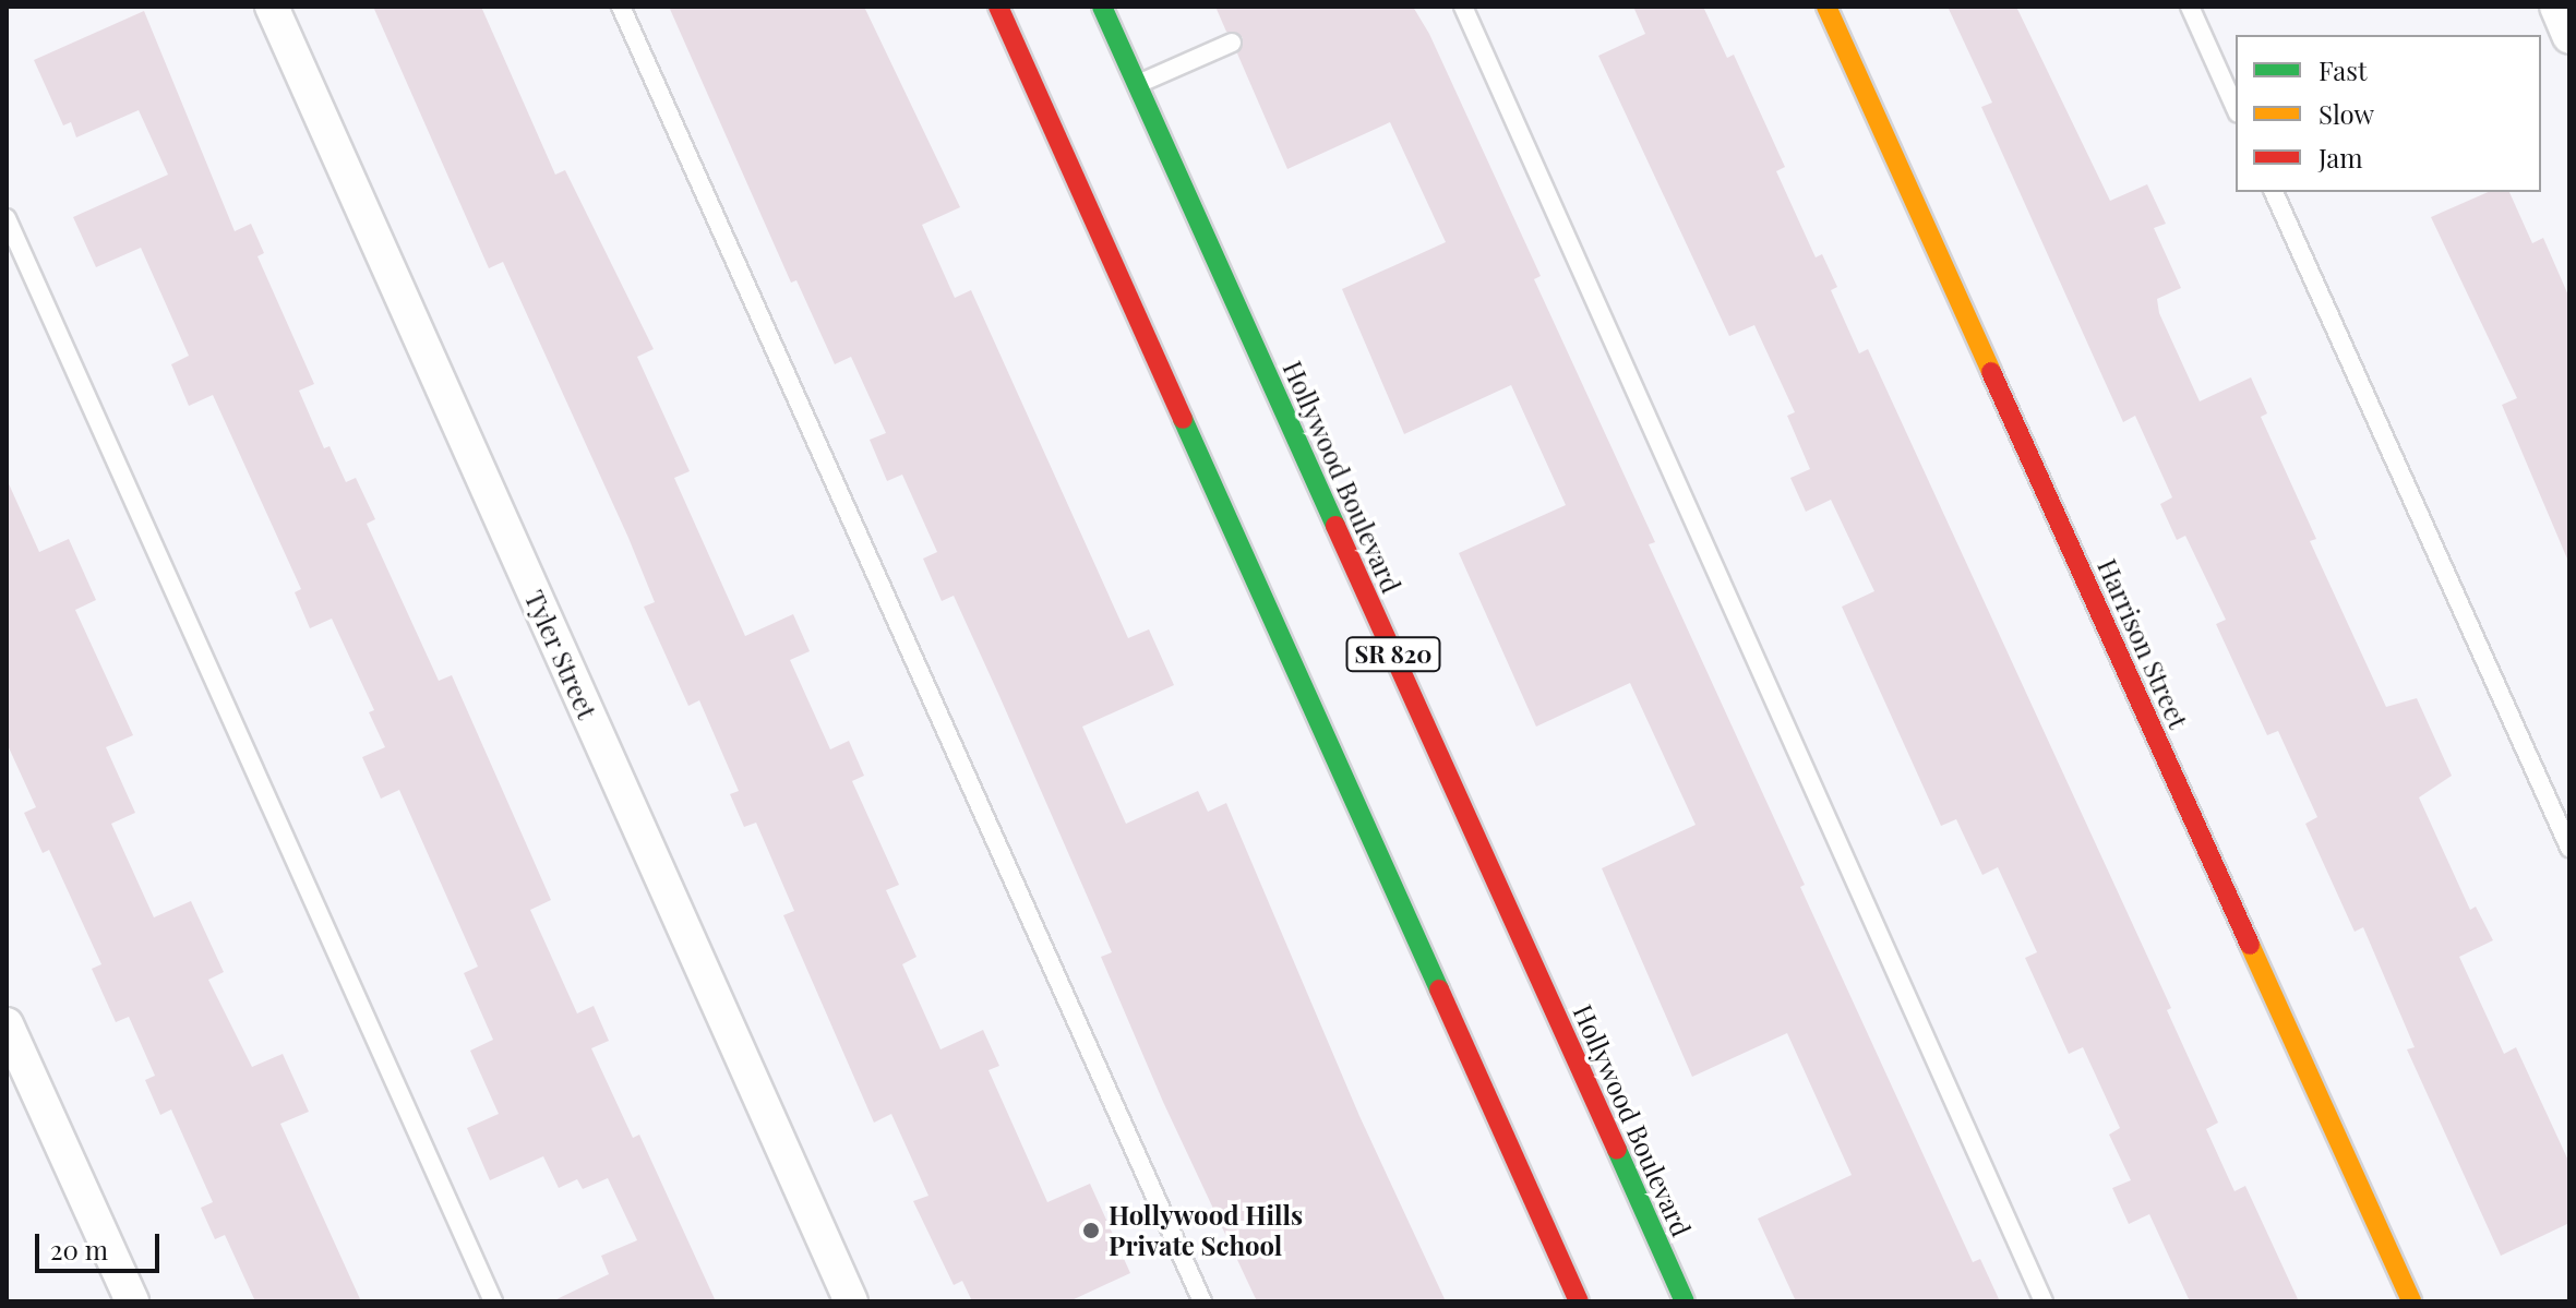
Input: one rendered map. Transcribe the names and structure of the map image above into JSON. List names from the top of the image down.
{
  "streets": {
    "main road": ["Hollywood Boulevard", "Harrison Street", "SR 820"],
    "street": ["Tyler Street"]
  },
  "places": ["Hollywood Hills Private School"],
  "legend": ["Fast", "Slow", "Jam"],
  "scale_bar": "20 m"
}
